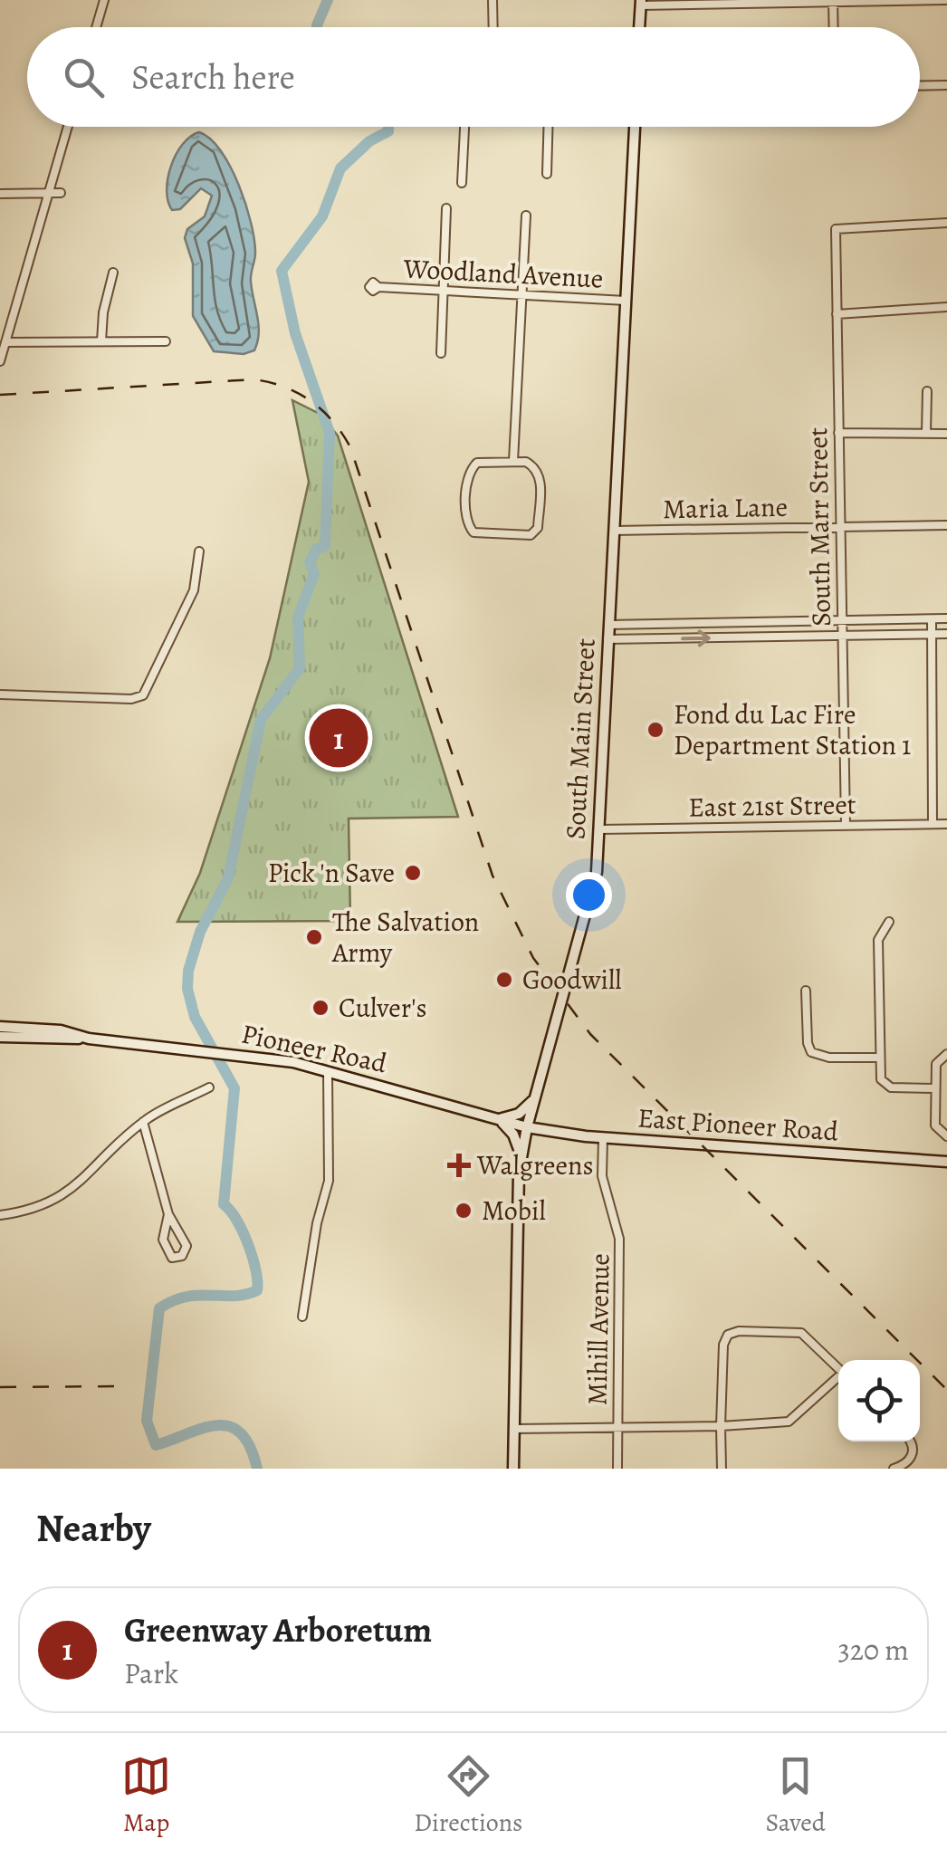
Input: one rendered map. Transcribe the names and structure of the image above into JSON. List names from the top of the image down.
{
  "streets": {
    "main road": ["South Main Street", "Pioneer Road", "East Pioneer Road"],
    "street": [
      "Woodland Avenue",
      "Maria Lane",
      "South Marr Street",
      "East 21st Street",
      "Mihill Avenue"
    ]
  },
  "crossings": [
    ["Woodland Avenue", "South Main Street"],
    ["Maria Lane", "South Marr Street"],
    ["Maria Lane", "South Main Street"],
    ["South Marr Street", "East 21st Street"],
    ["South Main Street", "East 21st Street"],
    ["South Main Street", "Pioneer Road"],
    ["South Main Street", "East Pioneer Road"],
    ["Pioneer Road", "East Pioneer Road"],
    ["East Pioneer Road", "Mihill Avenue"]
  ],
  "places": {
    "other": [
      "Fond du Lac Fire Department Station 1",
      "Pick 'n Save",
      "The Salvation Army",
      "Goodwill",
      "Culver's",
      "Mobil"
    ],
    "health": ["Walgreens"]
  },
  "page": {
    "search": "Search here",
    "pins": "1",
    "heading": "Nearby",
    "list": [
      {
        "mark": "1",
        "name": "Greenway Arboretum",
        "note": "Park",
        "value": "320 m"
      }
    ],
    "nav": ["Map", "Directions", "Saved"]
  }
}
